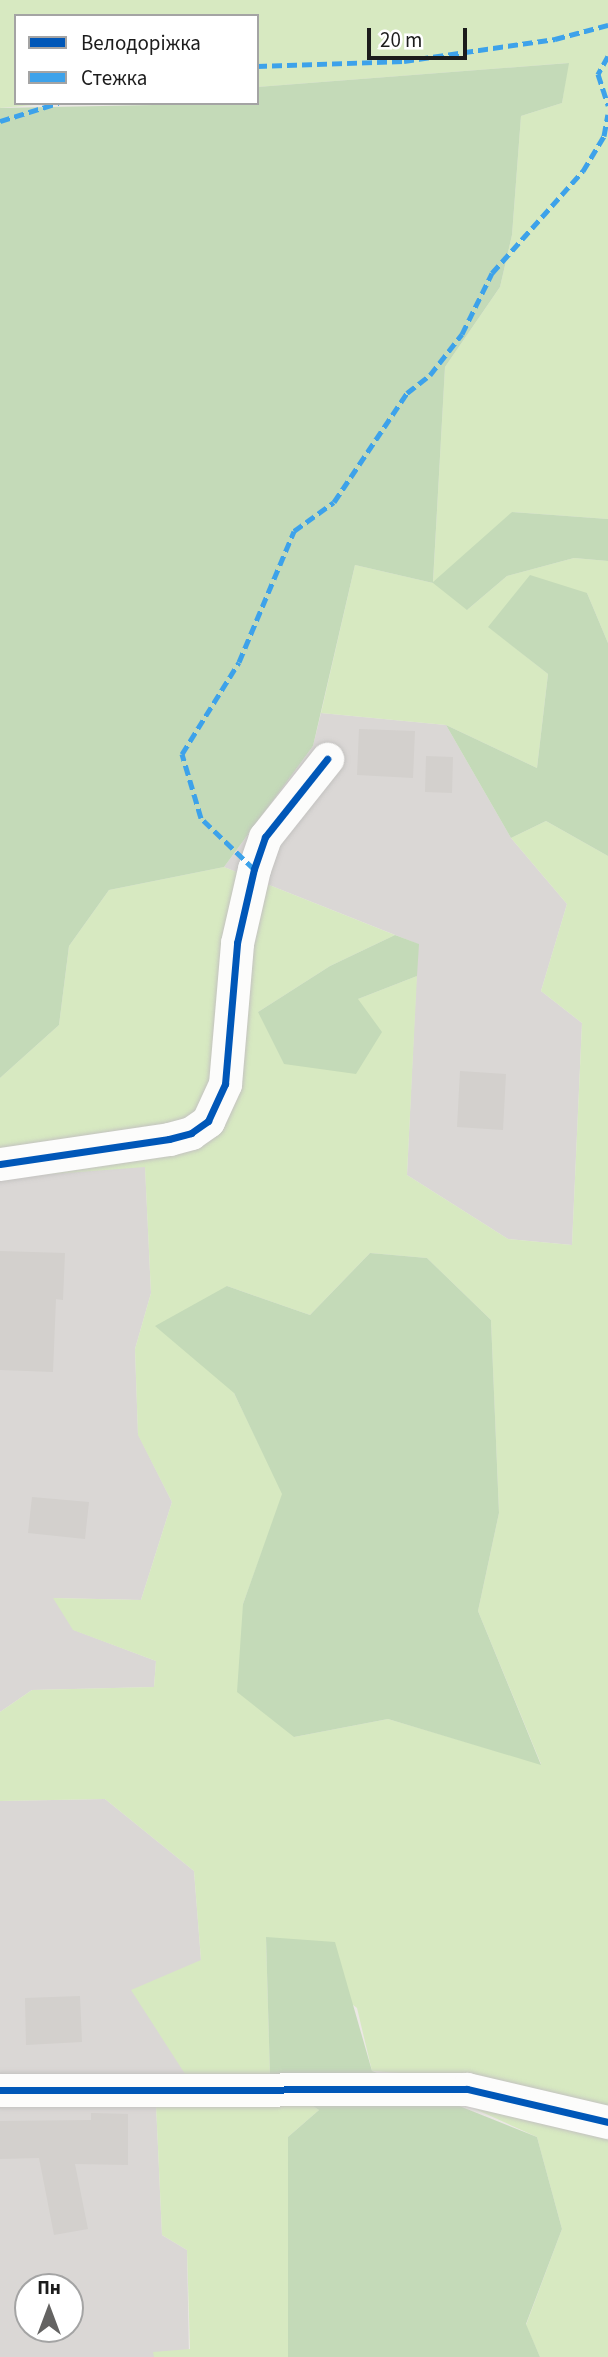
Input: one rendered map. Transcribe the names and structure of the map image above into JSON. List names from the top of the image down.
{
  "legend": ["Велодоріжка", "Стежка"],
  "scale_bar": "20 m",
  "north": "top"
}
